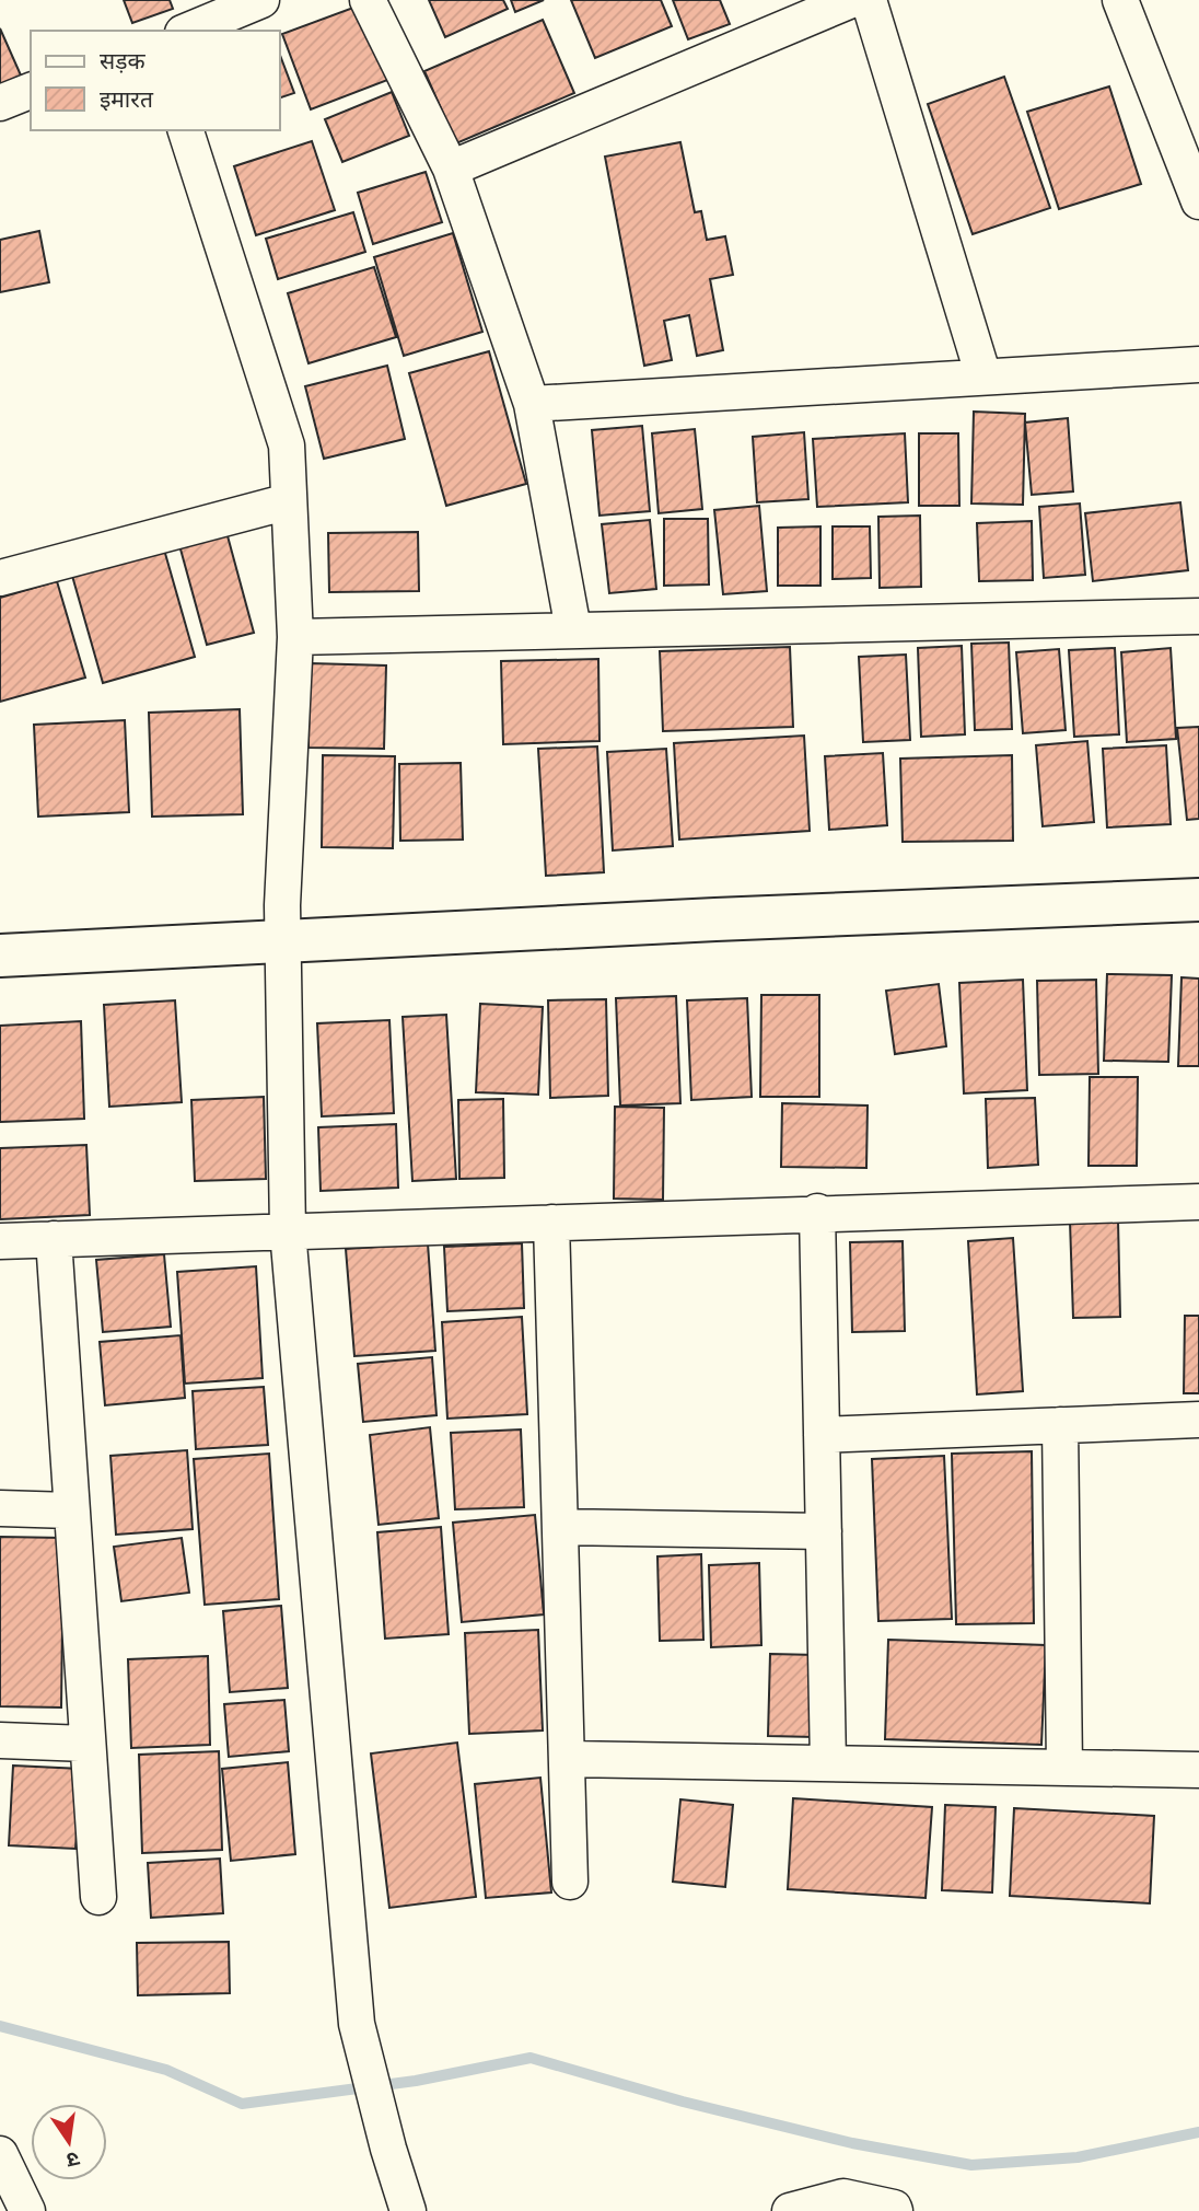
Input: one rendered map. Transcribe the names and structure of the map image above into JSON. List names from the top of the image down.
{
  "legend": ["सड़क", "इमारत"],
  "north": "bottom"
}
